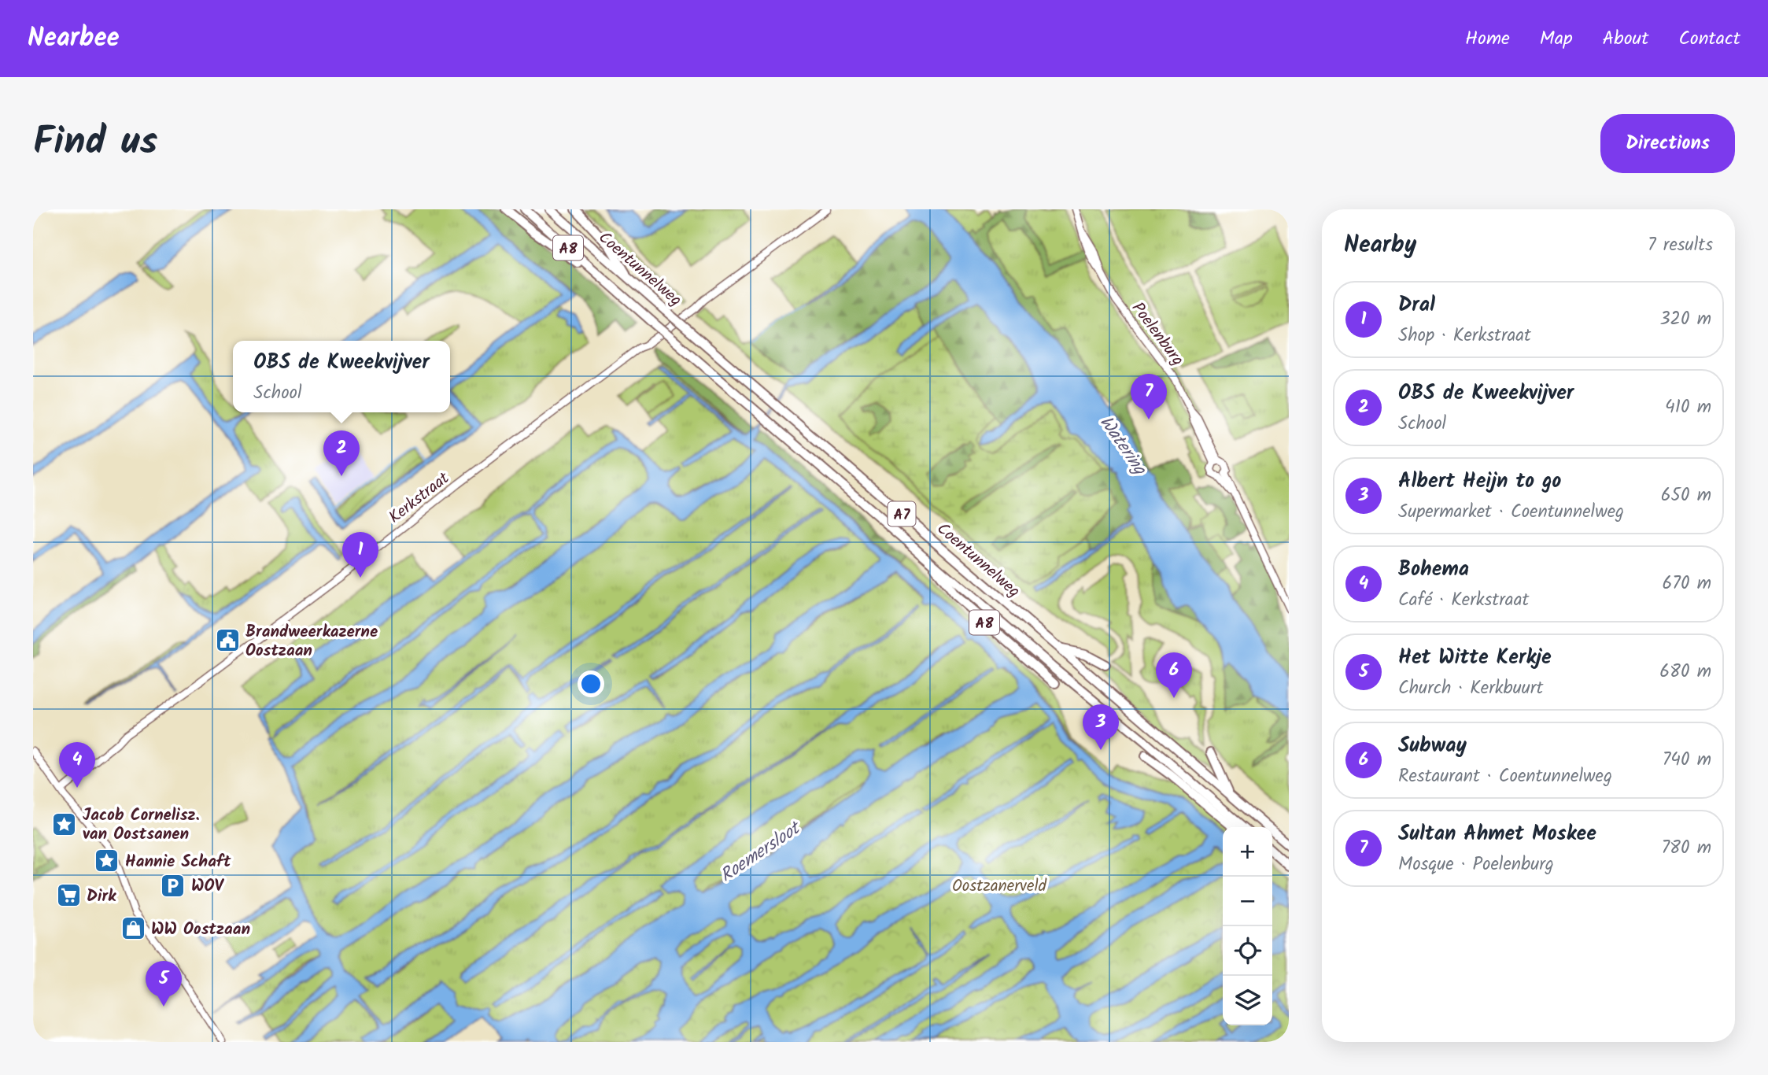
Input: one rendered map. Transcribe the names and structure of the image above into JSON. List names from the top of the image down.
{
  "streets": {
    "highway": ["A8", "Coentunnelweg", "A7"],
    "street": ["Poelenburg", "Kerkstraat"]
  },
  "crossings": [
    ["A8", "Coentunnelweg"]
  ],
  "water": ["Watering", "Roemersloot"],
  "parks": ["Oostzanerveld"],
  "places": {
    "public building": ["Brandweerkazerne Oostzaan"],
    "place": ["Jacob Cornelisz. van Oostsanen", "Hannie Schaft"],
    "parking": ["WOV"],
    "supermarket": ["Dirk"],
    "shop": ["WW Oostzaan"]
  },
  "page": {
    "header": "Nearbee",
    "nav": [
      "Home",
      "Map",
      "About",
      "Contact"
    ],
    "title": "Find us",
    "buttons": "Directions",
    "heading": ["Nearby", "7 results"],
    "list": [
      {
        "mark": "1",
        "name": "Dral",
        "note": "Shop · Kerkstraat",
        "value": "320 m"
      },
      {
        "mark": "2",
        "name": "OBS de Kweekvijver",
        "note": "School",
        "value": "410 m"
      },
      {
        "mark": "3",
        "name": "Albert Heijn to go",
        "note": "Supermarket · Coentunnelweg",
        "value": "650 m"
      },
      {
        "mark": "4",
        "name": "Bohema",
        "note": "Café · Kerkstraat",
        "value": "670 m"
      },
      {
        "mark": "5",
        "name": "Het Witte Kerkje",
        "note": "Church · Kerkbuurt",
        "value": "680 m"
      },
      {
        "mark": "6",
        "name": "Subway",
        "note": "Restaurant · Coentunnelweg",
        "value": "740 m"
      },
      {
        "mark": "7",
        "name": "Sultan Ahmet Moskee",
        "note": "Mosque · Poelenburg",
        "value": "780 m"
      }
    ],
    "popup": ["OBS de Kweekvijver", "School"],
    "pins": [
      "7",
      "2",
      "1",
      "6",
      "3",
      "4",
      "5"
    ],
    "map_buttons": ["+", "−"]
  }
}
